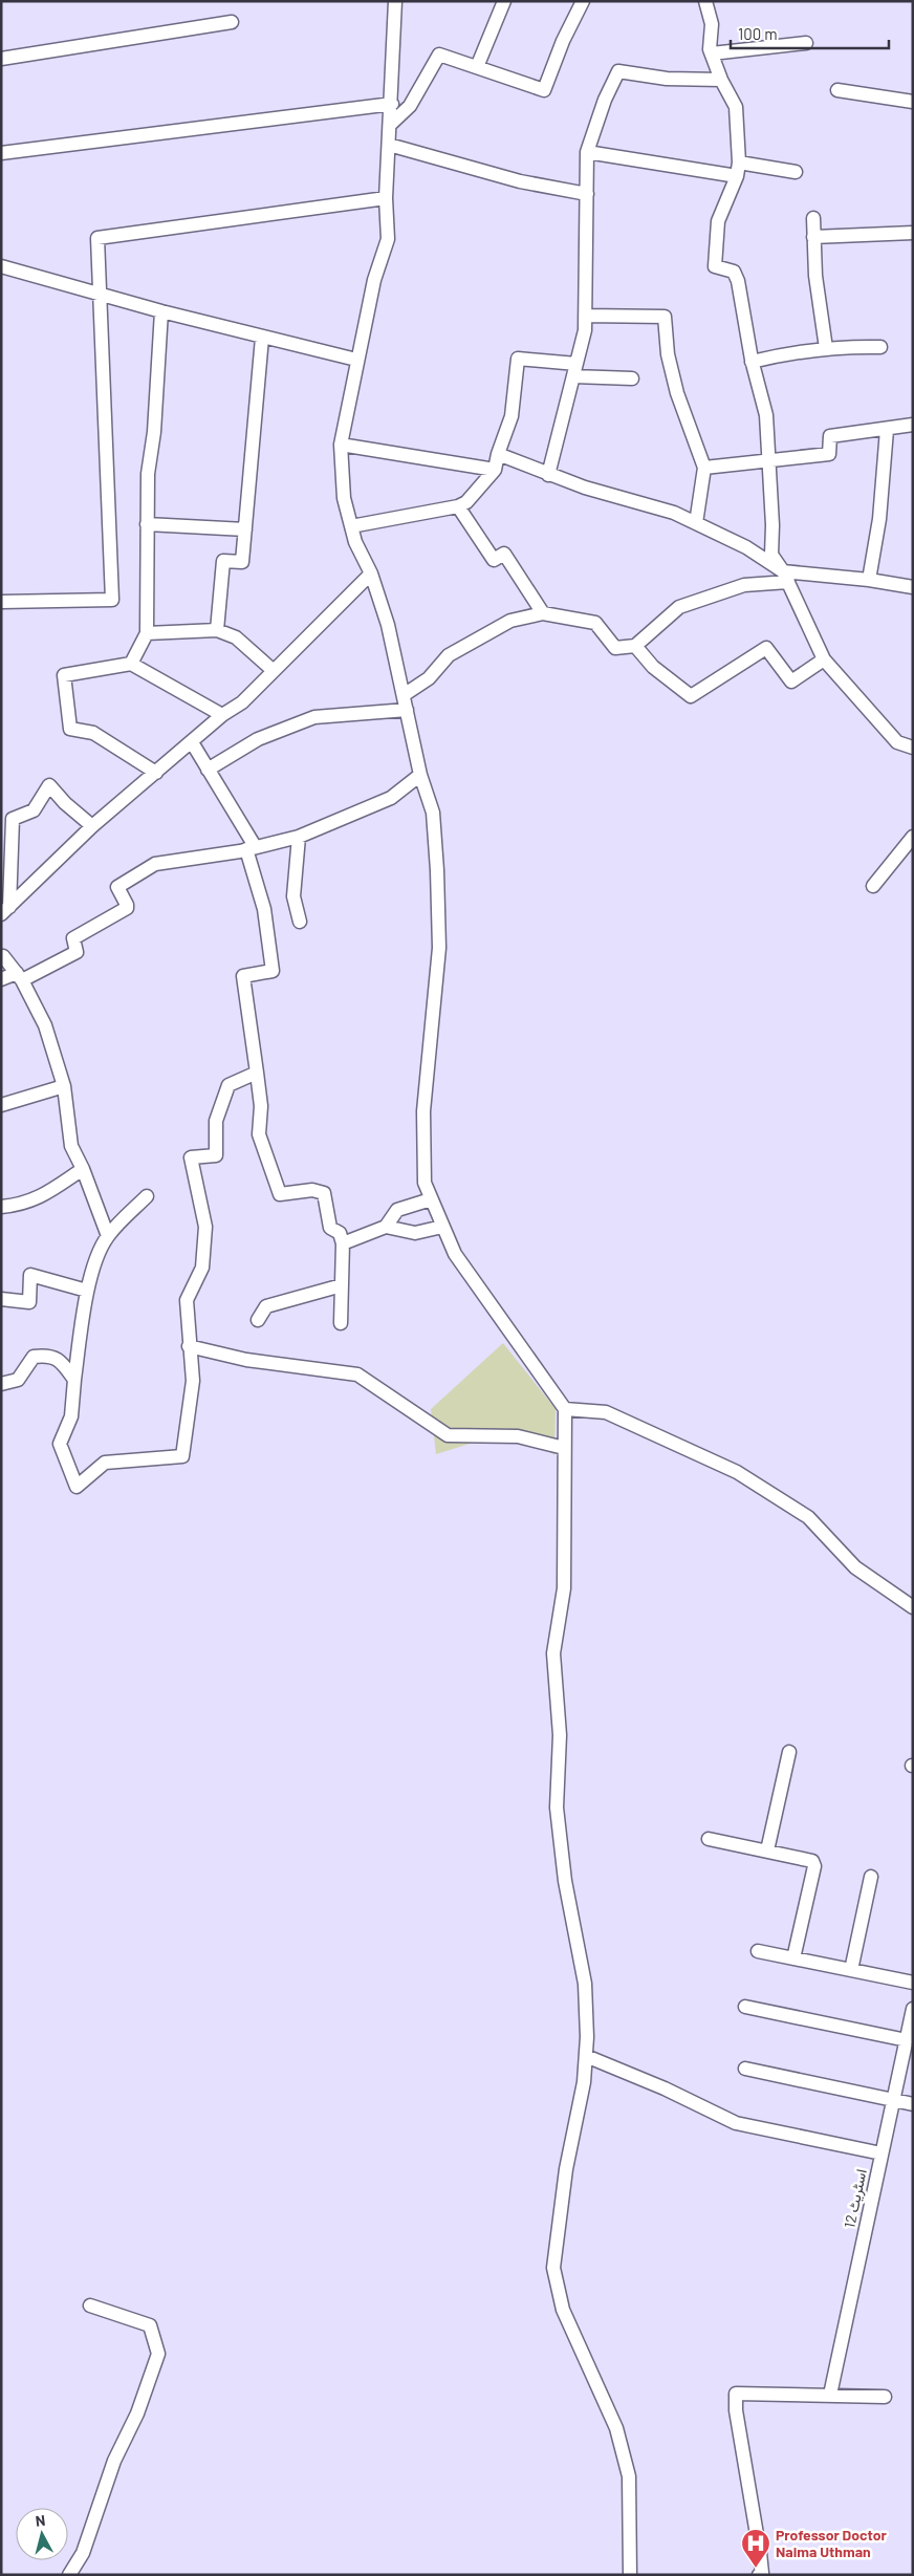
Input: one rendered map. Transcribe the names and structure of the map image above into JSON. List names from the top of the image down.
{
  "streets": {
    "street": ["اسٹریٹ 12"]
  },
  "places": {
    "hospital": ["Professor Doctor Naima Uthman"]
  },
  "scale_bar": "100 m",
  "north": "top"
}
